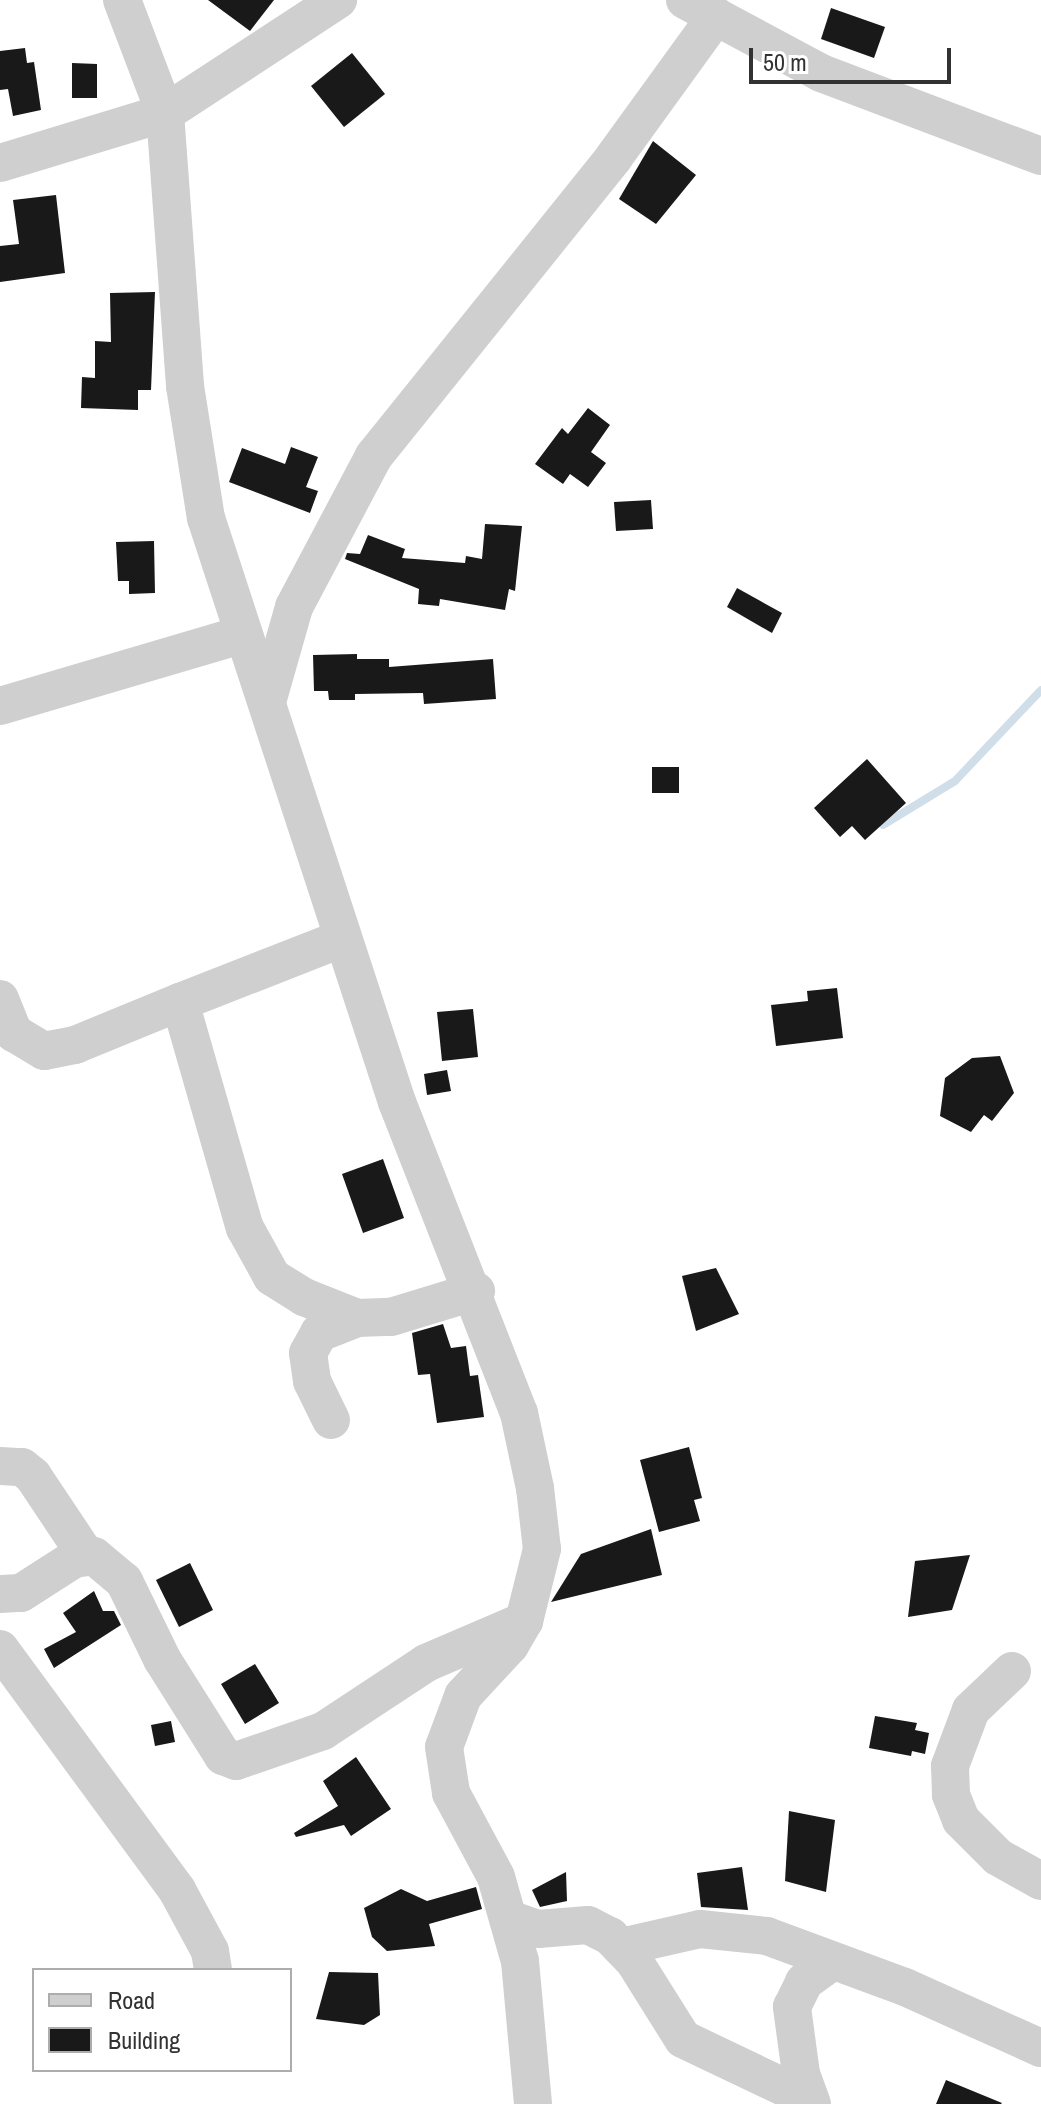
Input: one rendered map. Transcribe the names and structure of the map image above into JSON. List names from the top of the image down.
{
  "legend": ["Road", "Building"],
  "scale_bar": "50 m"
}
